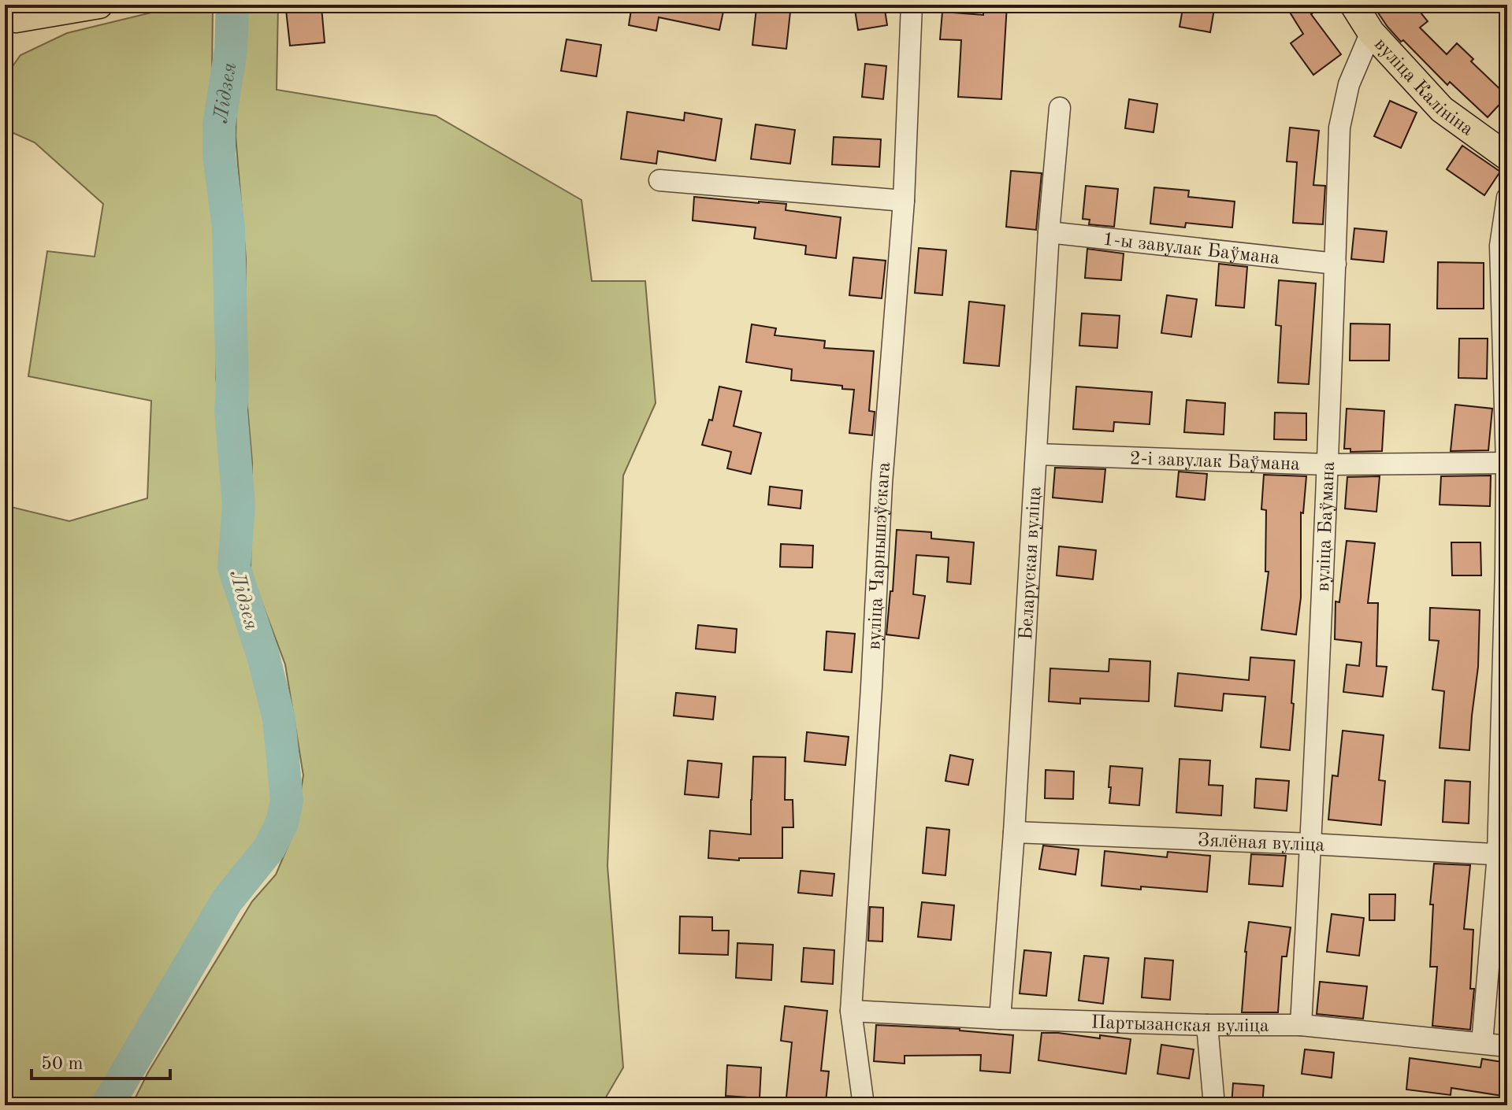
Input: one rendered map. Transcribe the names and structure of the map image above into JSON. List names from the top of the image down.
{
  "streets": {
    "main road": ["вуліца Калініна"],
    "street": [
      "1-ы завулак Баўмана",
      "2-і завулак Баўмана",
      "вуліца Баўмана",
      "вуліца Чарнышэўскага",
      "Беларуская вуліца",
      "Зялёная вуліца",
      "Партызанская вуліца"
    ]
  },
  "crossings": [
    ["вуліца Калініна", "вуліца Баўмана"],
    ["1-ы завулак Баўмана", "вуліца Баўмана"],
    ["1-ы завулак Баўмана", "Беларуская вуліца"],
    ["2-і завулак Баўмана", "вуліца Баўмана"],
    ["2-і завулак Баўмана", "Беларуская вуліца"],
    ["вуліца Баўмана", "Зялёная вуліца"],
    ["вуліца Баўмана", "Партызанская вуліца"],
    ["вуліца Чарнышэўскага", "Партызанская вуліца"],
    ["Беларуская вуліца", "Зялёная вуліца"],
    ["Беларуская вуліца", "Партызанская вуліца"]
  ],
  "water": ["Лідзея"],
  "scale_bar": "50 m"
}
